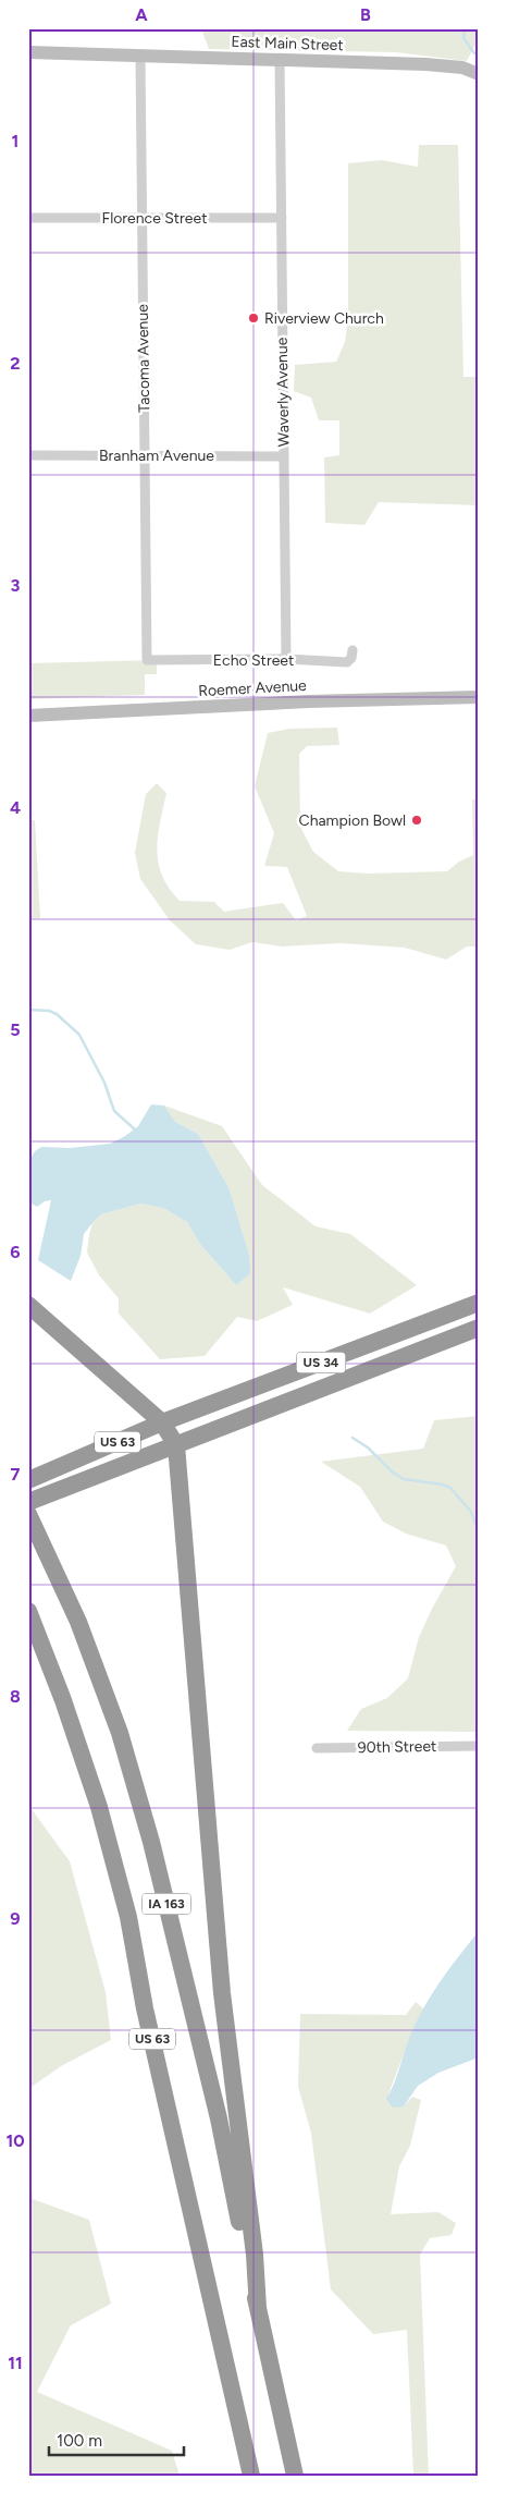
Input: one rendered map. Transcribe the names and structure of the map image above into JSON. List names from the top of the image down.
{
  "streets": {
    "highway": ["US 34", "US 63", "IA 163"],
    "street": [
      "East Main Street",
      "Florence Street",
      "Tacoma Avenue",
      "Waverly Avenue",
      "Branham Avenue",
      "Echo Street",
      "Roemer Avenue",
      "90th Street"
    ]
  },
  "crossings": [
    ["East Main Street", "Tacoma Avenue"],
    ["East Main Street", "Waverly Avenue"],
    ["Florence Street", "Tacoma Avenue"],
    ["Florence Street", "Waverly Avenue"],
    ["Tacoma Avenue", "Branham Avenue"],
    ["Tacoma Avenue", "Echo Street"],
    ["Waverly Avenue", "Branham Avenue"],
    ["Waverly Avenue", "Echo Street"],
    ["US 34", "US 63"]
  ],
  "places": ["Riverview Church", "Champion Bowl"],
  "scale_bar": "100 m",
  "grid": {
    "columns": ["A", "B"],
    "rows": [
      "1",
      "2",
      "3",
      "4",
      "5",
      "6",
      "7",
      "8",
      "9",
      "10",
      "11"
    ]
  }
}
